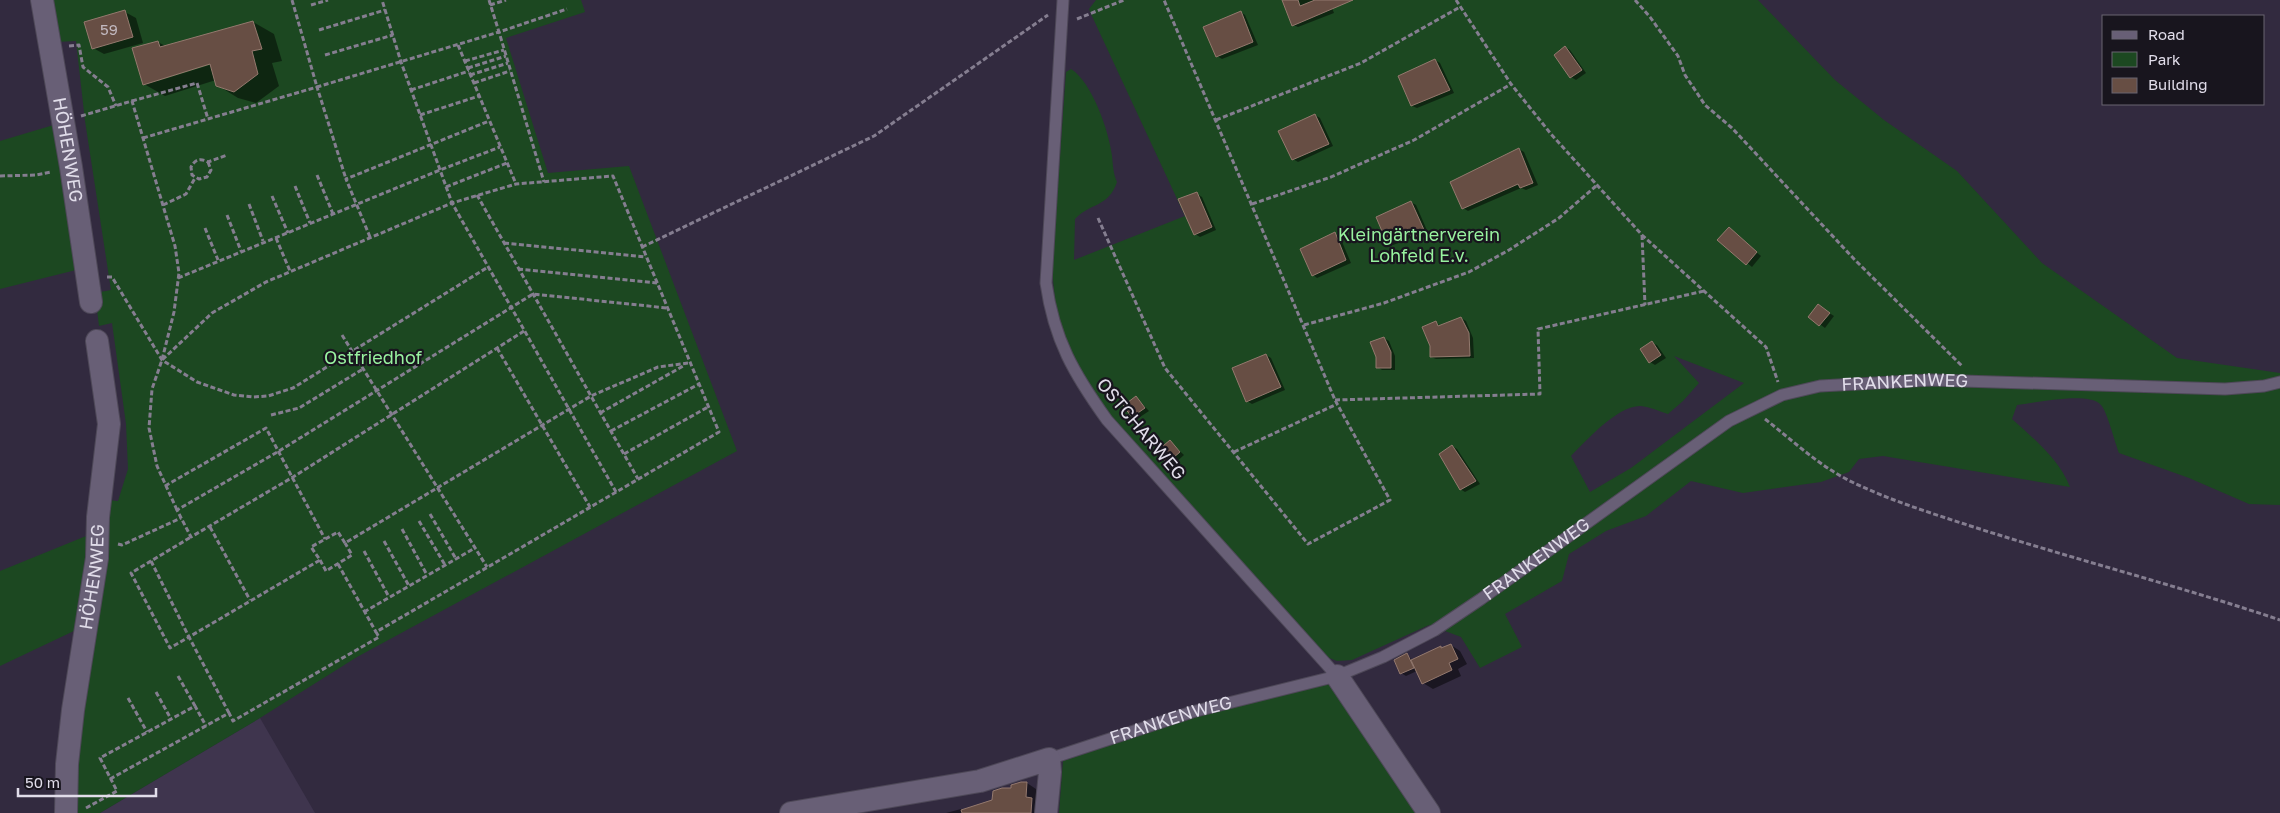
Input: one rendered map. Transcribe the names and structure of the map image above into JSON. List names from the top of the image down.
{
  "streets": {
    "street": ["HÖHENWEG", "FRANKENWEG"],
    "lane": ["OSTCHARWEG"]
  },
  "crossings": [
    ["FRANKENWEG", "OSTCHARWEG"]
  ],
  "parks": ["Kleingärtnerverein Lohfeld E.v.", "Ostfriedhof"],
  "house_numbers": ["59"],
  "legend": ["Road", "Park", "Building"],
  "scale_bar": "50 m"
}
